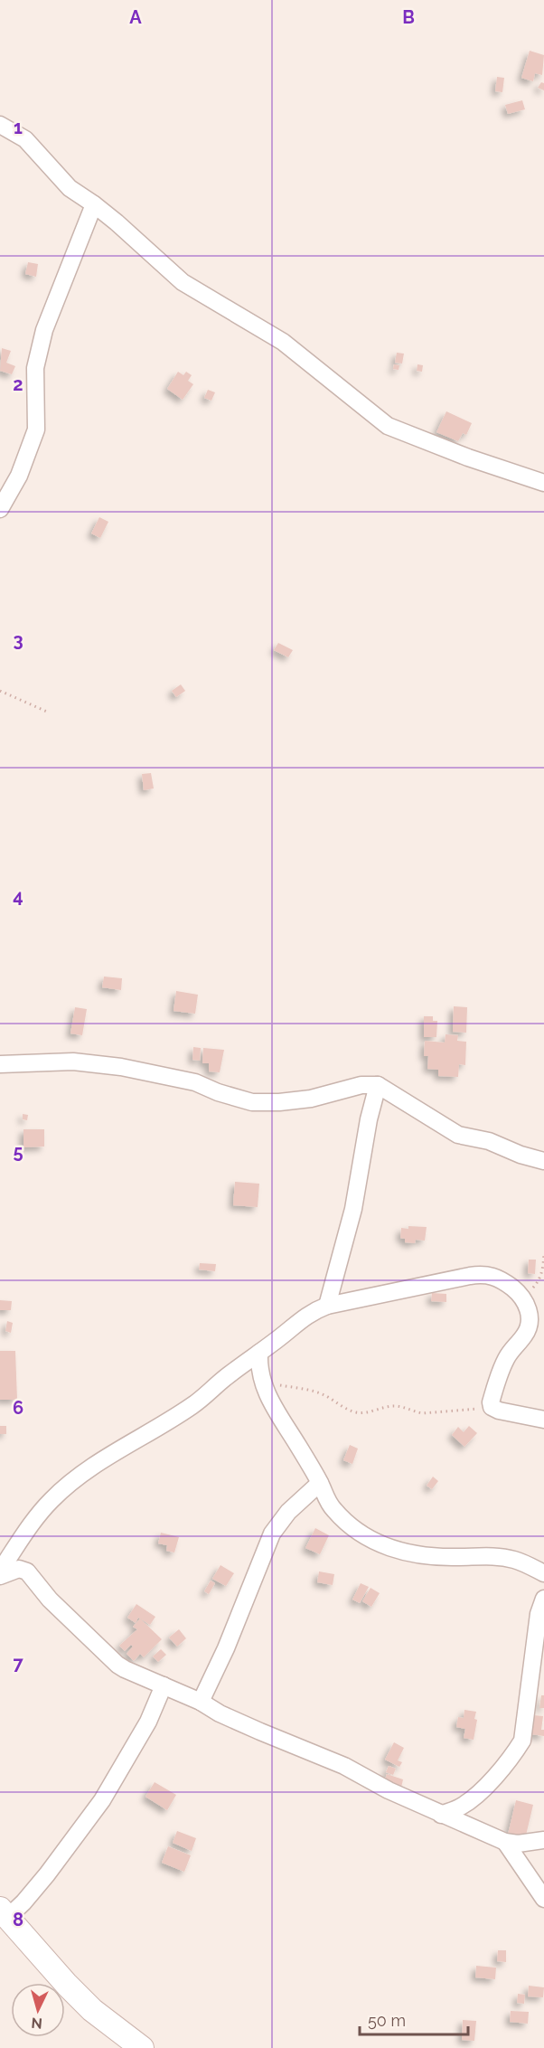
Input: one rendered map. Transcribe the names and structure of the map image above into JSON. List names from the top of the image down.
{
  "scale_bar": "50 m",
  "north": "bottom",
  "grid": {
    "columns": ["A", "B"],
    "rows": [
      "1",
      "2",
      "3",
      "4",
      "5",
      "6",
      "7",
      "8"
    ]
  }
}
